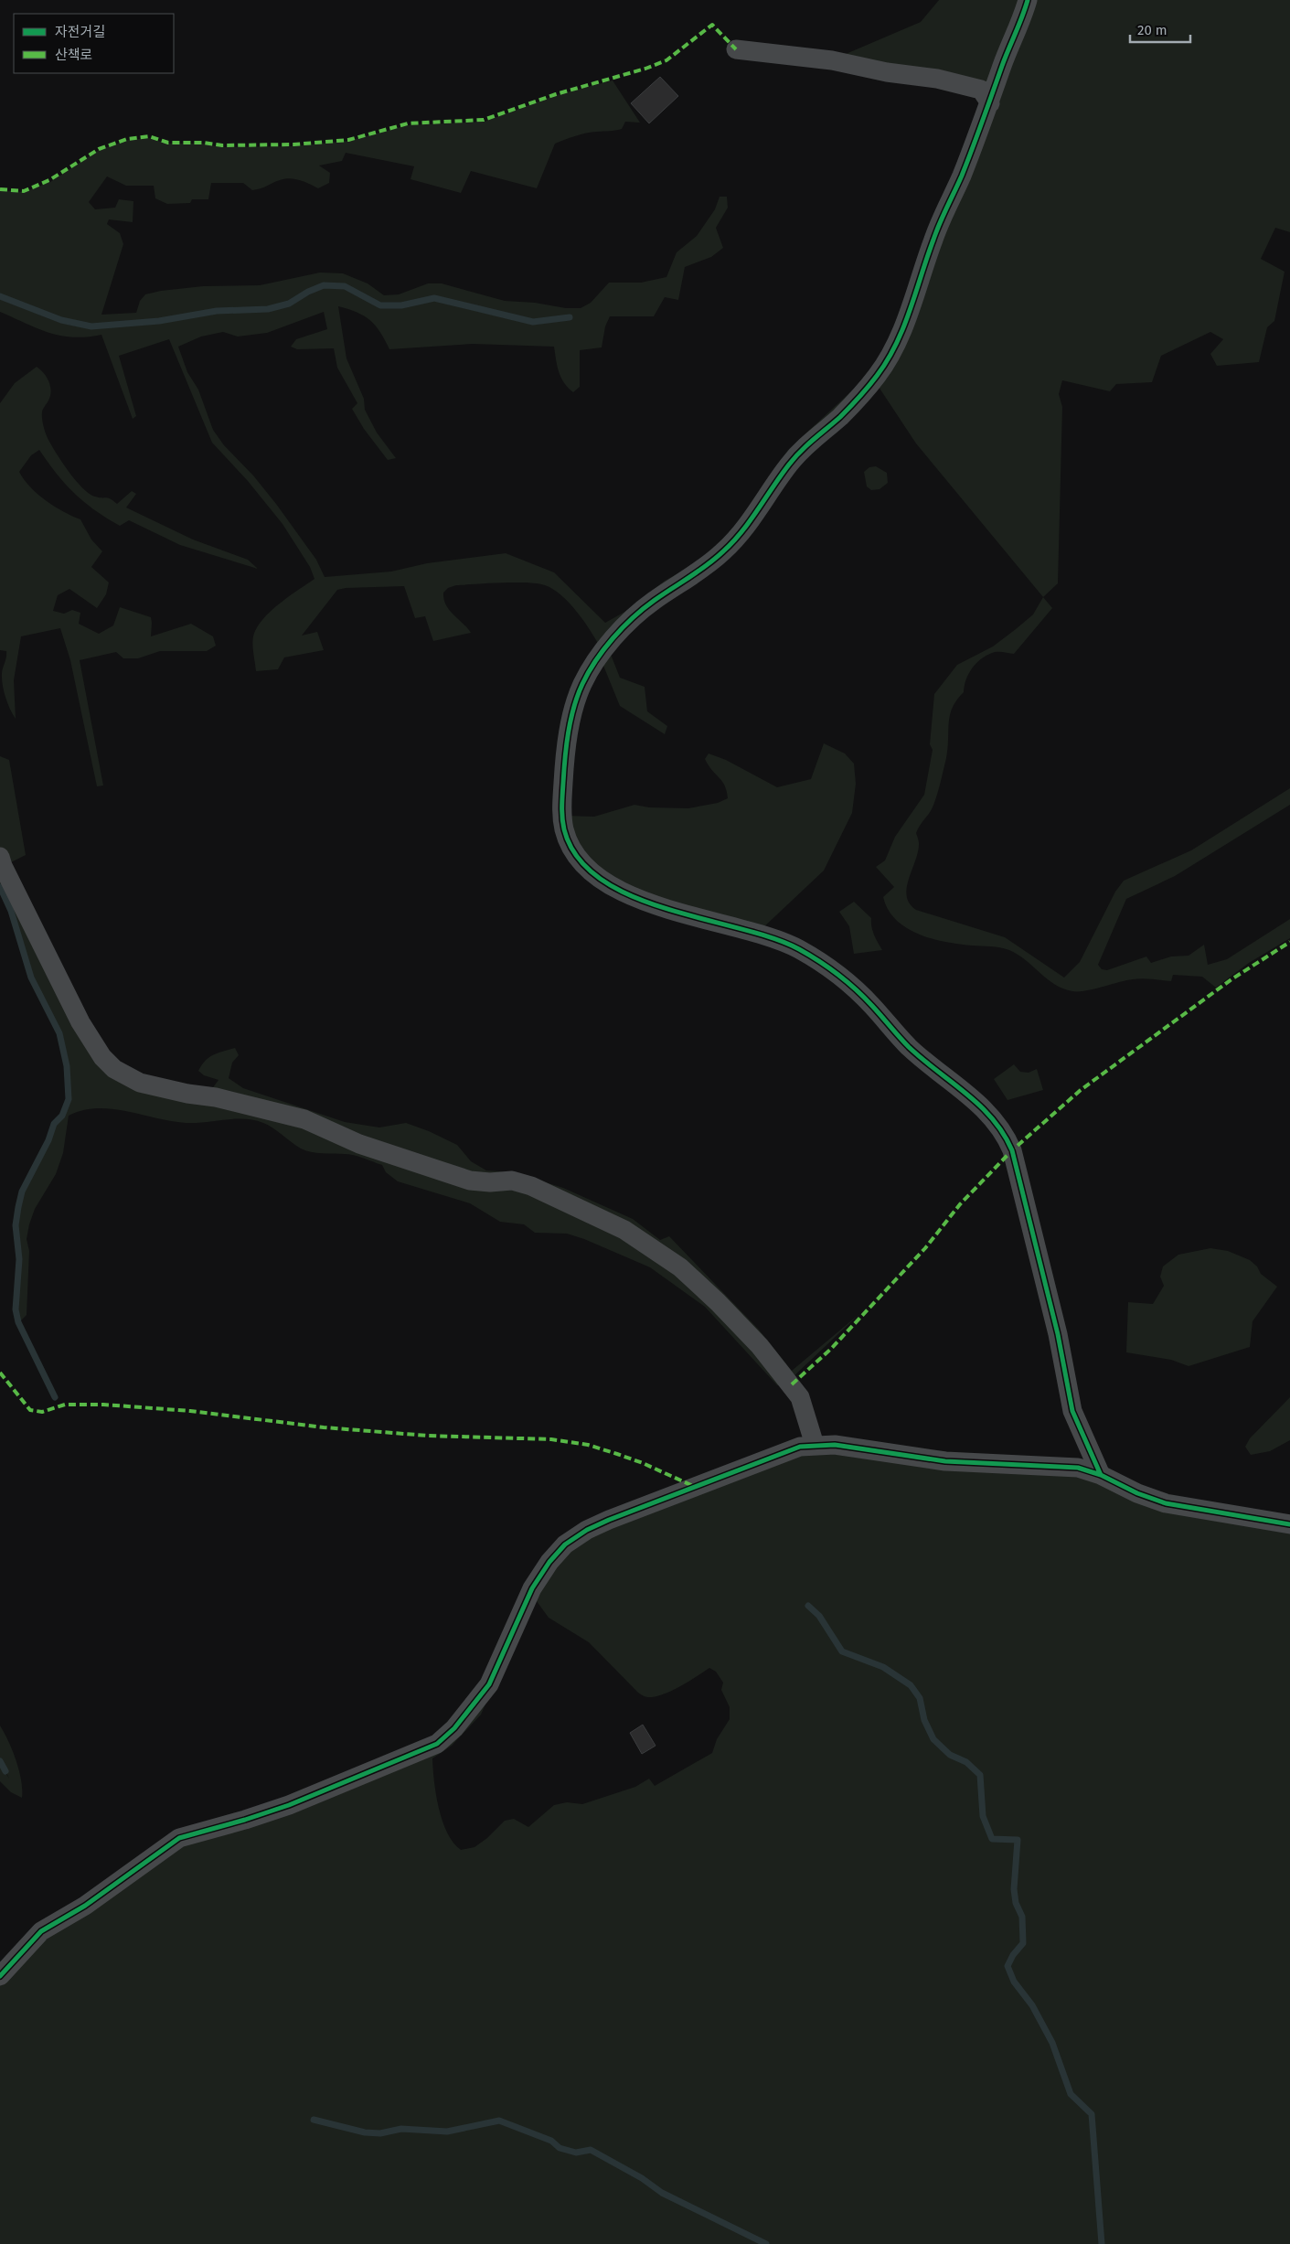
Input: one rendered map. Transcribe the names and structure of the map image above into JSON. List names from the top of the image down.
{
  "legend": ["자전거길", "산책로"],
  "scale_bar": "20 m"
}
